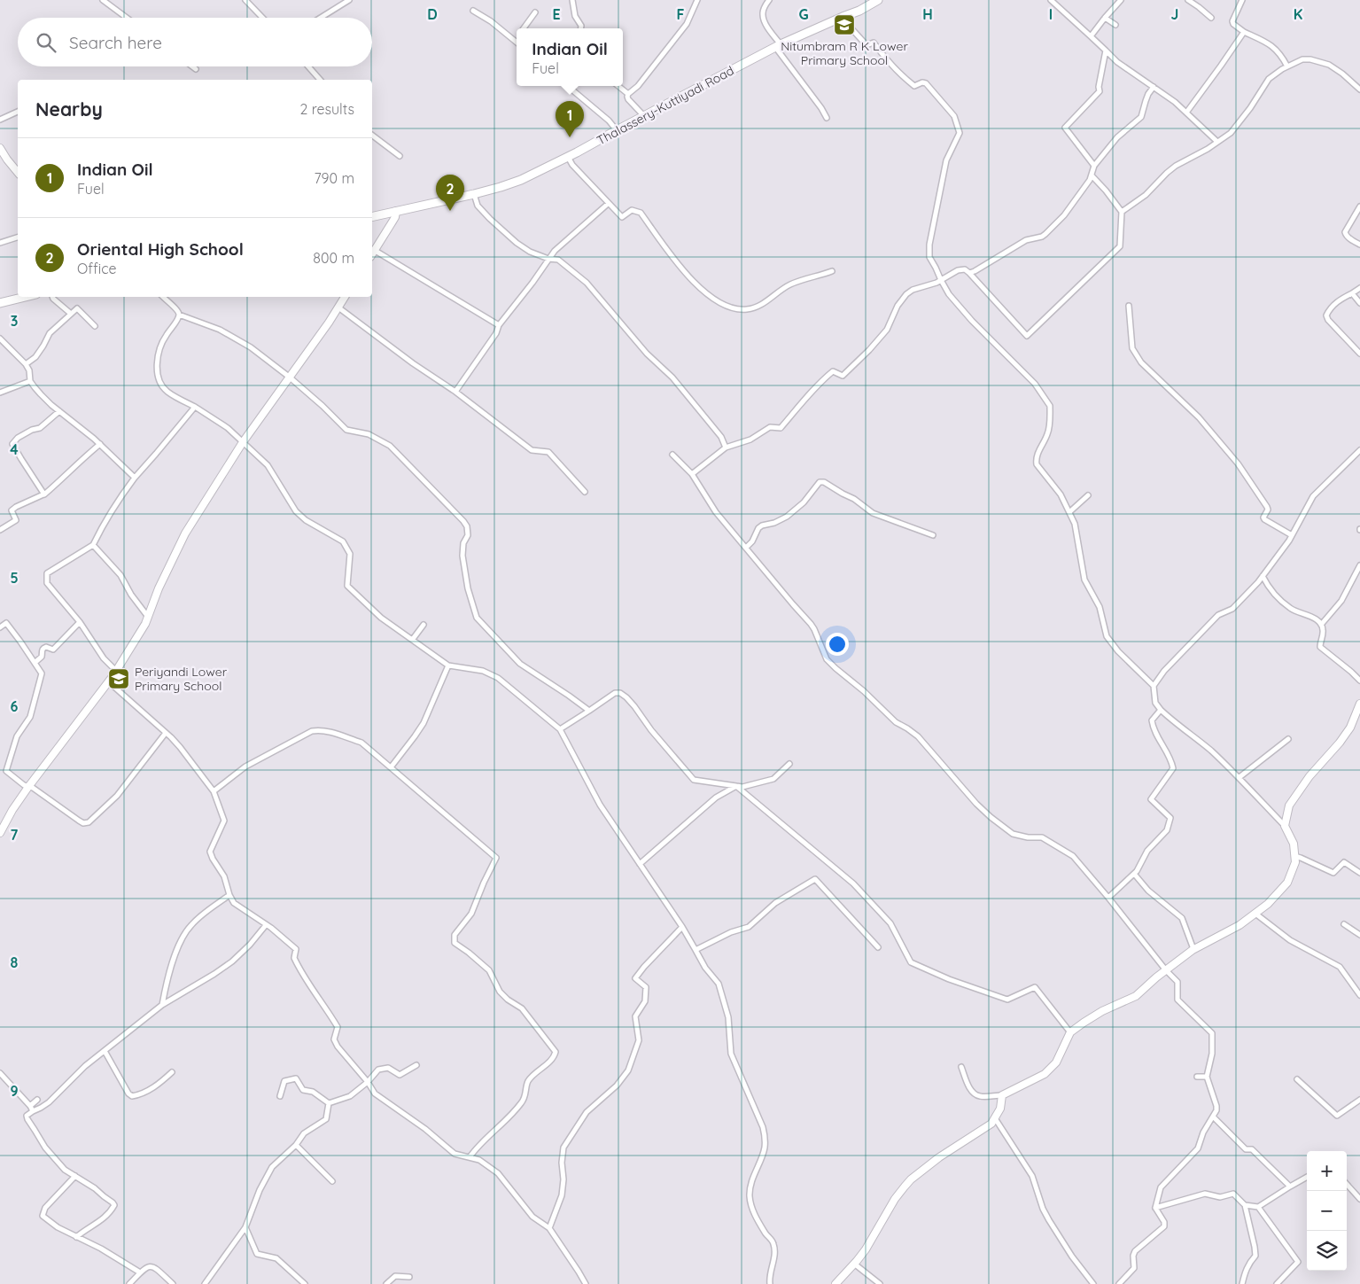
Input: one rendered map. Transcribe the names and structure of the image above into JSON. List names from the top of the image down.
{
  "streets": {
    "main road": ["Thalassery-Kuttiyadi Road"]
  },
  "places": {
    "school or university": ["Nitumbram R K Lower Primary School", "Periyandi Lower Primary School"]
  },
  "page": {
    "search": "Search here",
    "popup": ["Indian Oil", "Fuel"],
    "heading": ["Nearby", "2 results"],
    "pins": ["1", "2"],
    "list": [
      {
        "mark": "1",
        "name": "Indian Oil",
        "note": "Fuel",
        "value": "790 m"
      },
      {
        "mark": "2",
        "name": "Oriental High School",
        "note": "Office",
        "value": "800 m"
      }
    ],
    "map_buttons": ["+", "−"]
  },
  "grid": {
    "columns": [
      "D",
      "E",
      "F",
      "G",
      "H",
      "I",
      "J",
      "K"
    ],
    "rows": [
      "3",
      "4",
      "5",
      "6",
      "7",
      "8",
      "9"
    ]
  }
}
